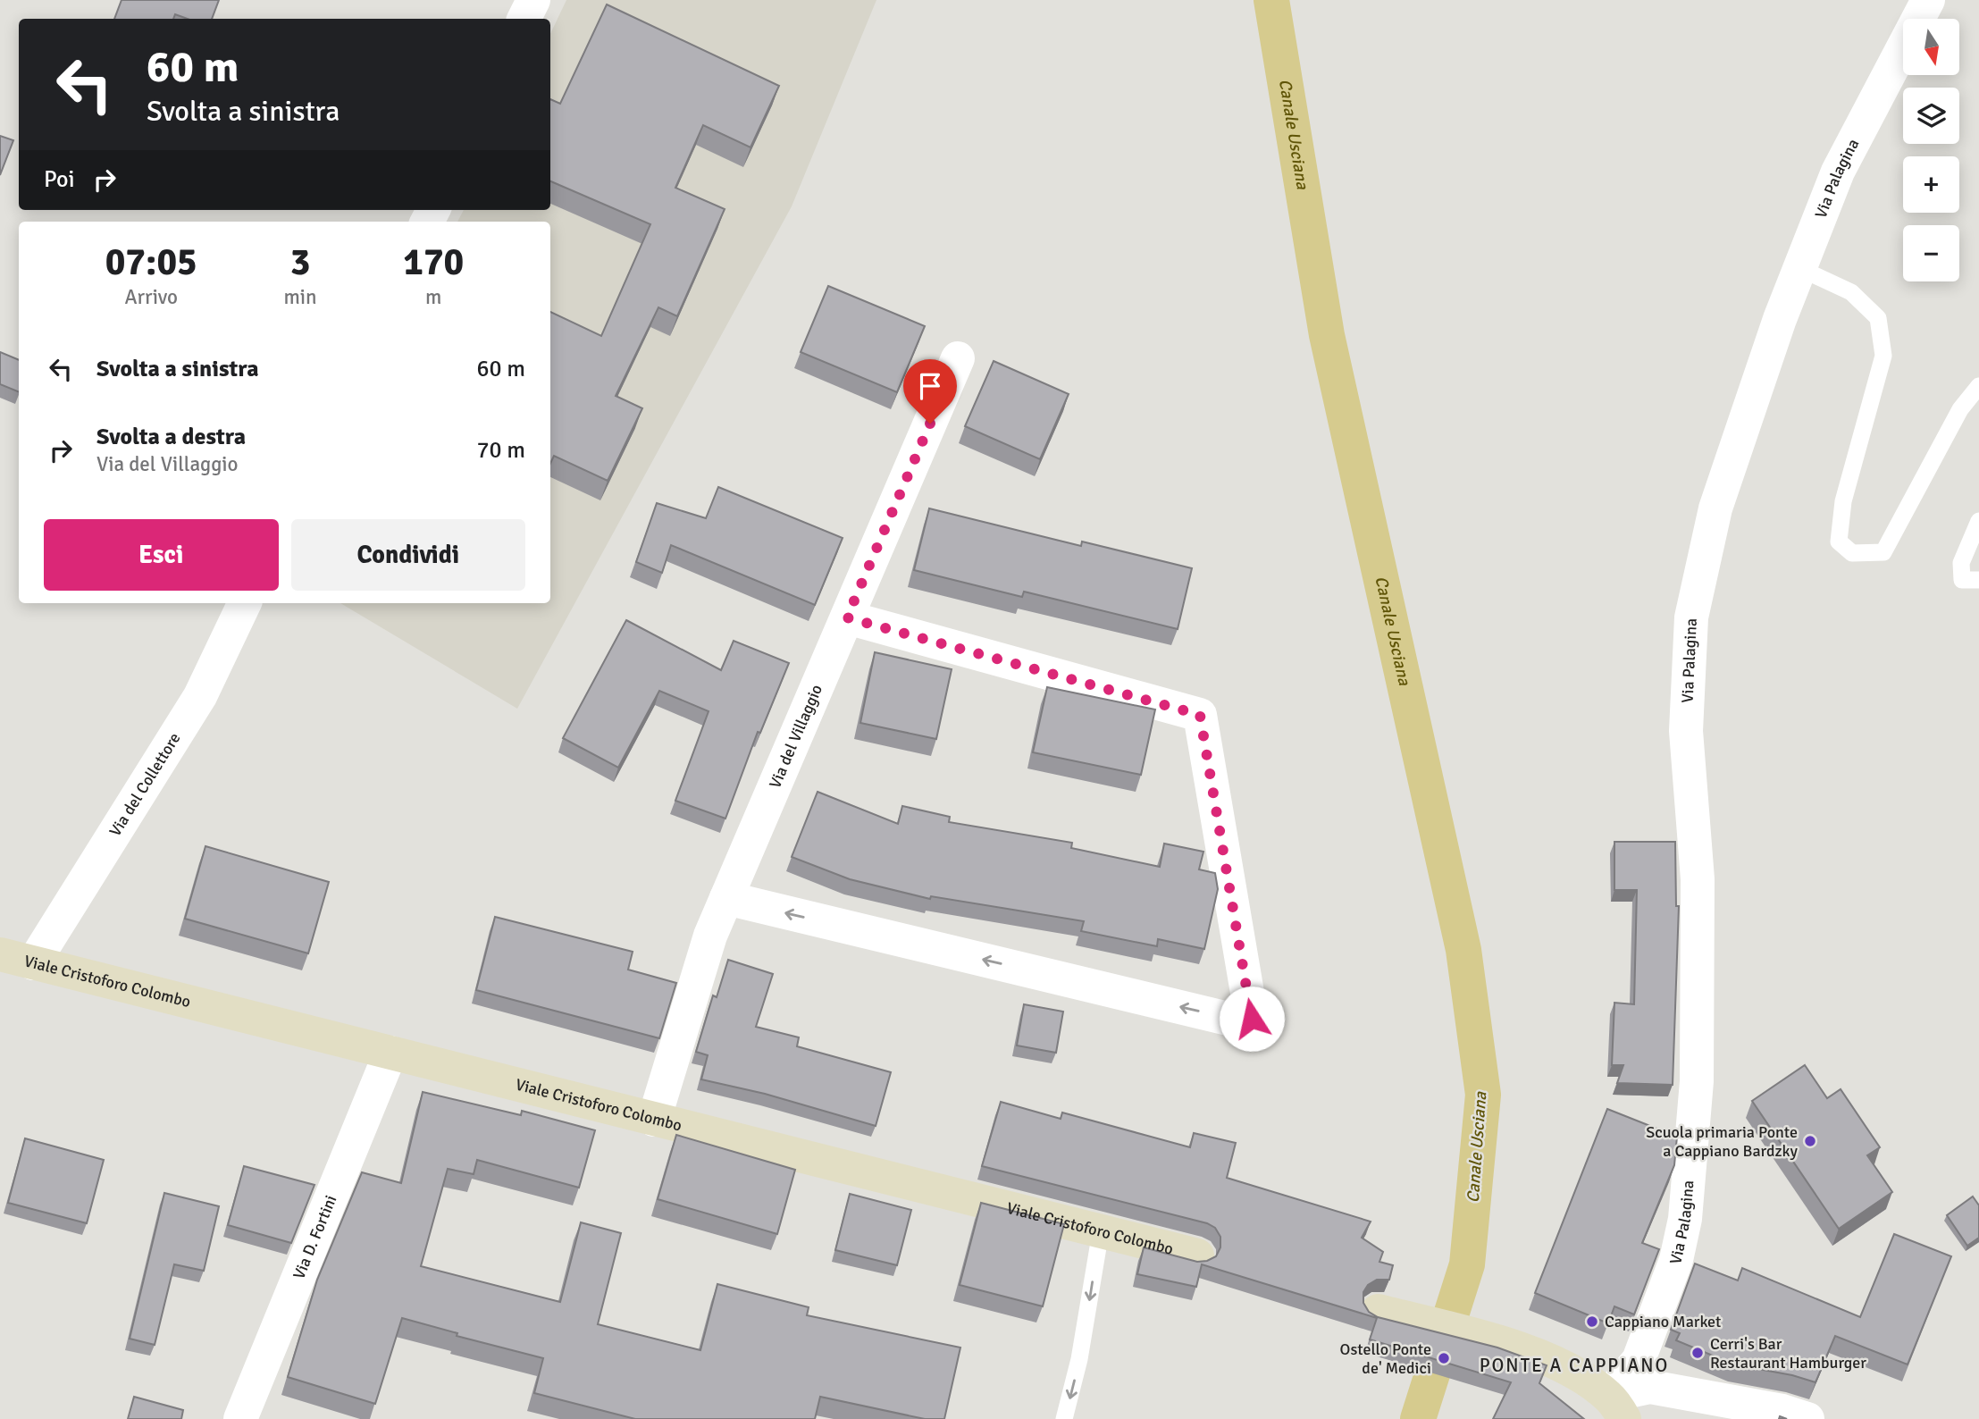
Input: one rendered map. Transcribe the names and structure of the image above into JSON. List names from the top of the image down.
{
  "streets": {
    "street": [
      "Via Palagina",
      "Via del Villaggio",
      "Via del Collettore",
      "Viale Cristoforo Colombo",
      "Via D. Fortini"
    ]
  },
  "crossings": [
    ["Via del Villaggio", "Viale Cristoforo Colombo"],
    ["Via del Collettore", "Viale Cristoforo Colombo"],
    ["Viale Cristoforo Colombo", "Via D. Fortini"]
  ],
  "districts": ["PONTE A CAPPIANO"],
  "water": ["Canale Usciana"],
  "places": [
    "Scuola primaria Ponte a Cappiano Bardzky",
    "Cappiano Market",
    "Cerri's Bar Restaurant Hamburger",
    "Ostello Ponte de' Medici"
  ],
  "north": "bottom",
  "page": {
    "map_buttons": ["+", "−"],
    "turn": ["60 m", "Svolta a sinistra"],
    "then": "Poi",
    "eta": [
      "07:05",
      "Arrivo",
      "3",
      "min",
      "170",
      "m"
    ],
    "list": [
      {
        "name": "Svolta a sinistra",
        "value": "60 m"
      },
      {
        "name": "Svolta a destra",
        "note": "Via del Villaggio",
        "value": "70 m"
      }
    ],
    "buttons": ["Esci", "Condividi"]
  }
}
